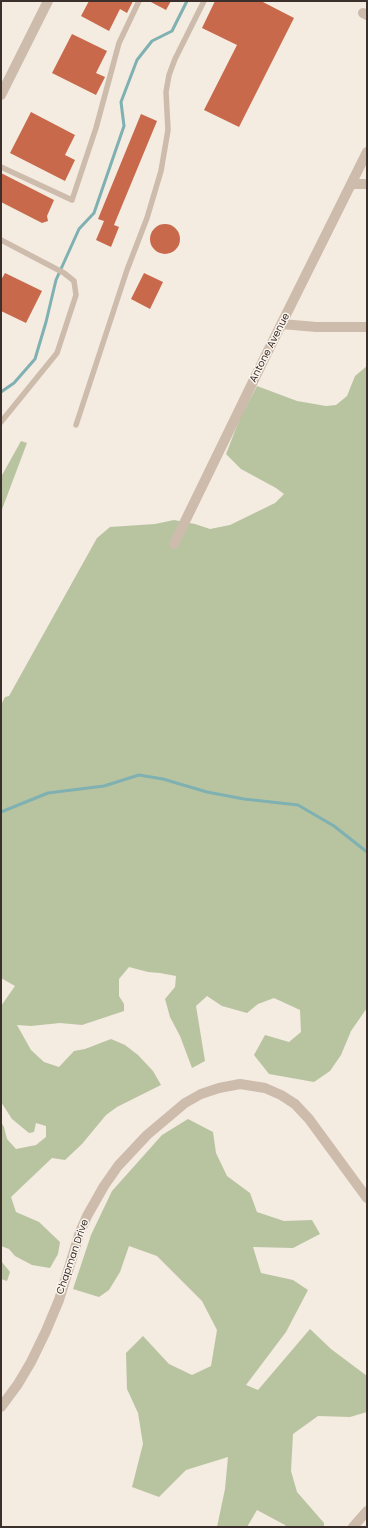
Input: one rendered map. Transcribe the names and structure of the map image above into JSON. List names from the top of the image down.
{
  "streets": {
    "street": ["Antone Avenue", "Chapman Drive"]
  }
}
